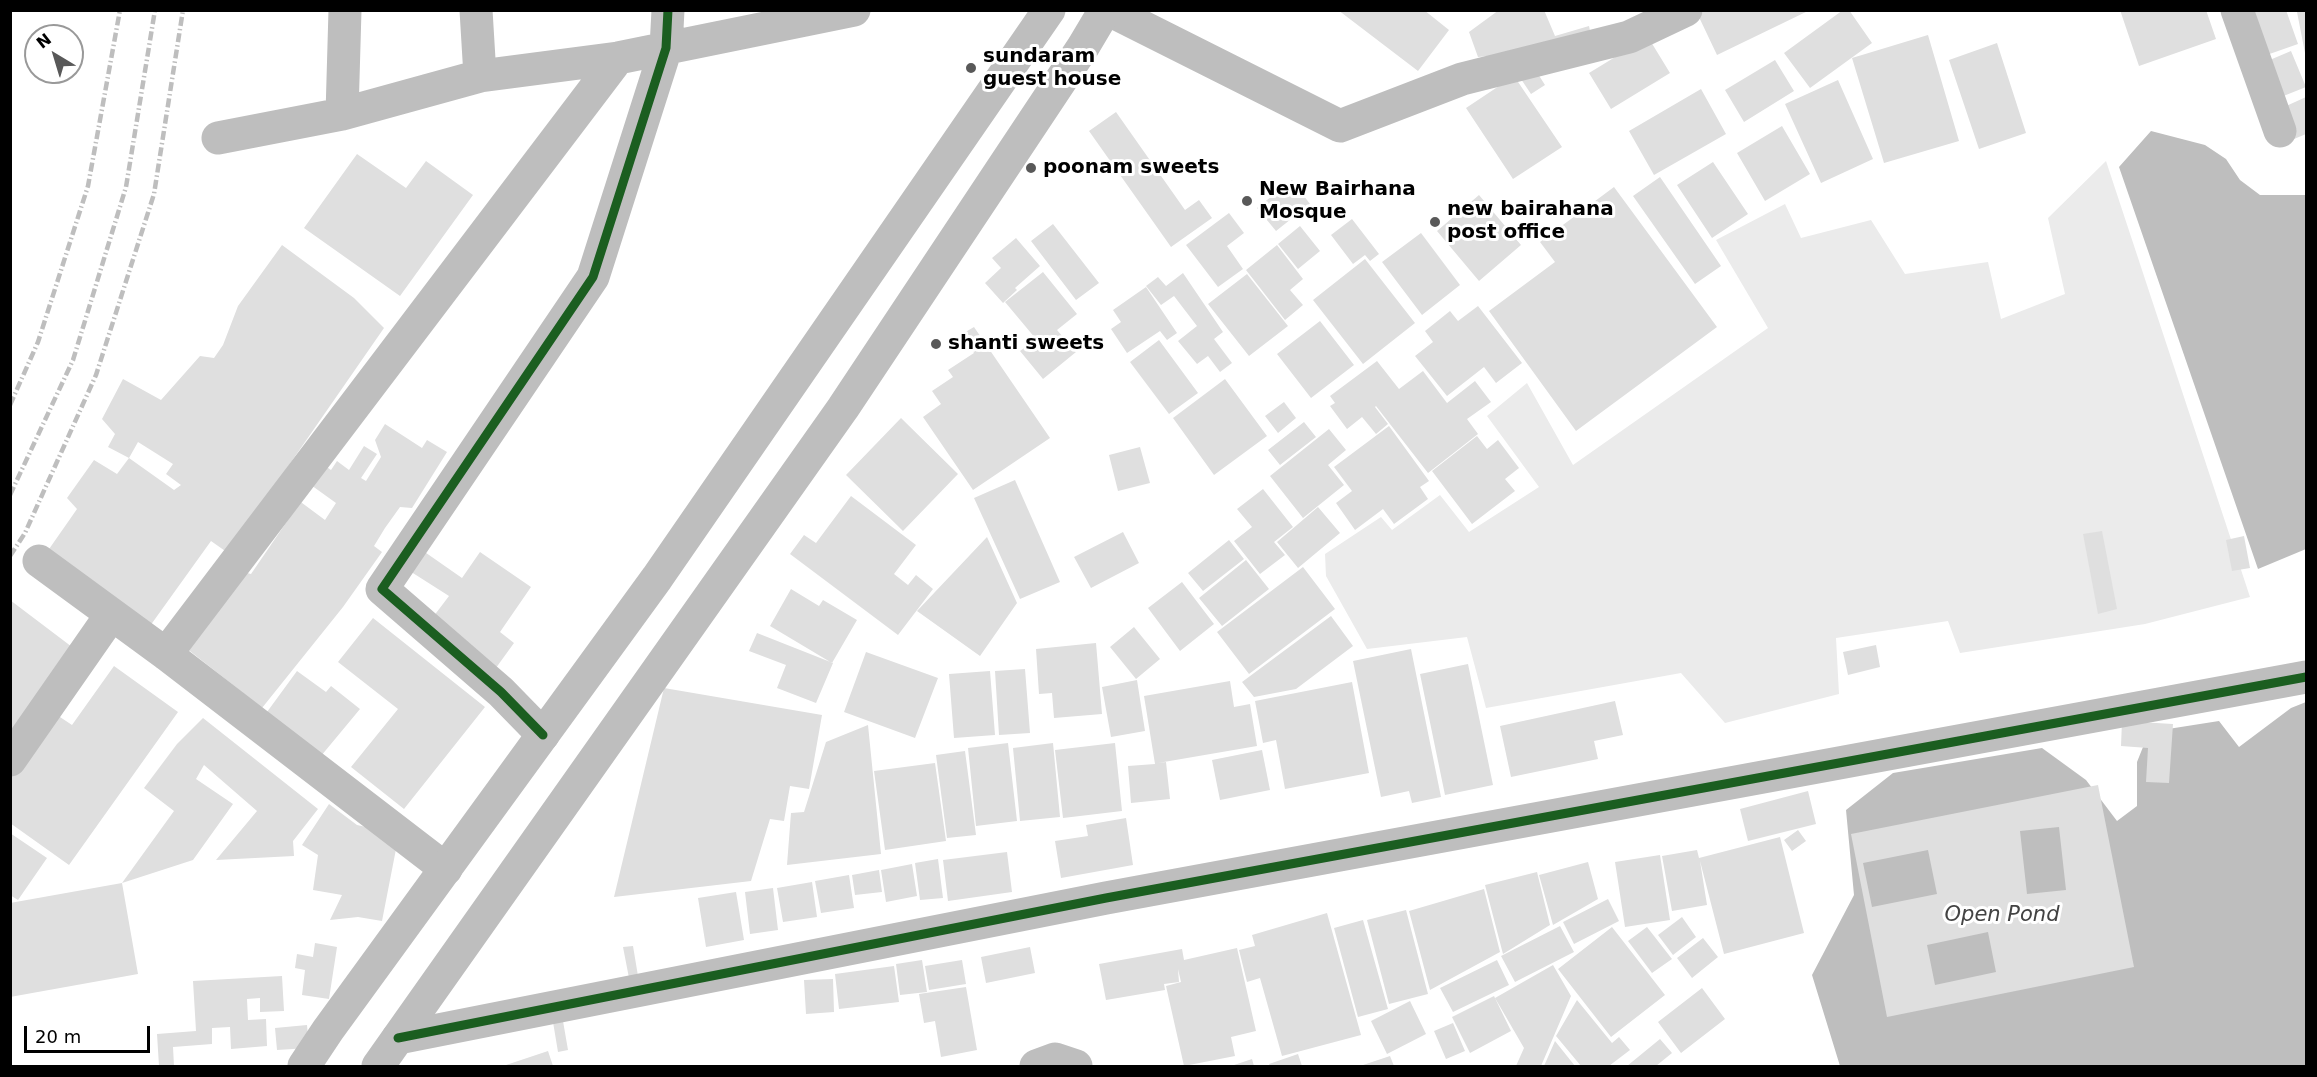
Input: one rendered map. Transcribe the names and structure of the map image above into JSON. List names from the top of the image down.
{
  "water": ["Open Pond"],
  "places": [
    "sundaram guest house",
    "poonam sweets",
    "New Bairhana Mosque",
    "new bairahana post office",
    "shanti sweets"
  ],
  "scale_bar": "20 m",
  "north": "top left"
}
